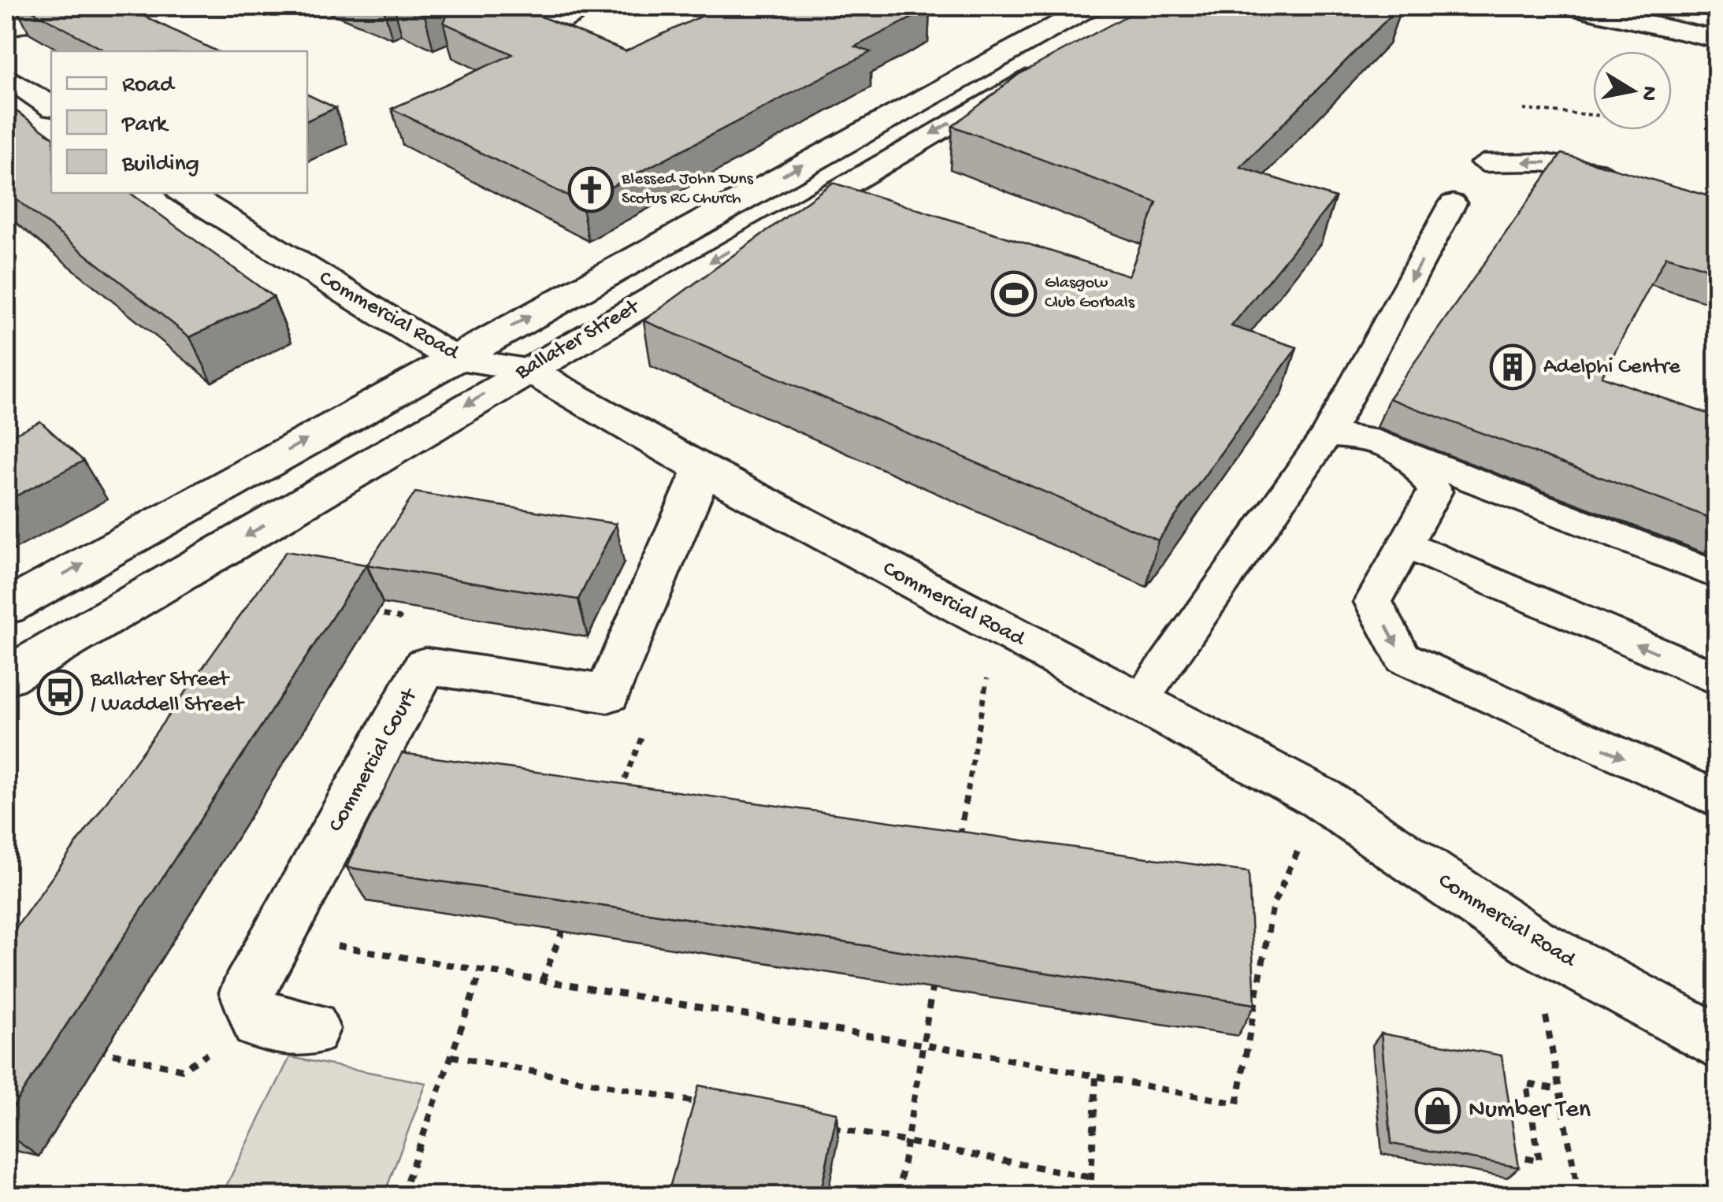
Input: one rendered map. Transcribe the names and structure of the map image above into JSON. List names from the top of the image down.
{
  "streets": {
    "main road": ["Commercial Road", "Ballater Street", "Commercial Court"]
  },
  "crossings": [
    ["Commercial Road", "Ballater Street"]
  ],
  "places": {
    "church": ["Blessed John Duns Scotus RC Church"],
    "sports": ["Glasgow Club Gorbals"],
    "building": ["Adelphi Centre"],
    "bus stop": ["Ballater Street / Waddell Street"],
    "shop": ["Number Ten"]
  },
  "legend": ["Road", "Park", "Building"],
  "north": "right"
}
